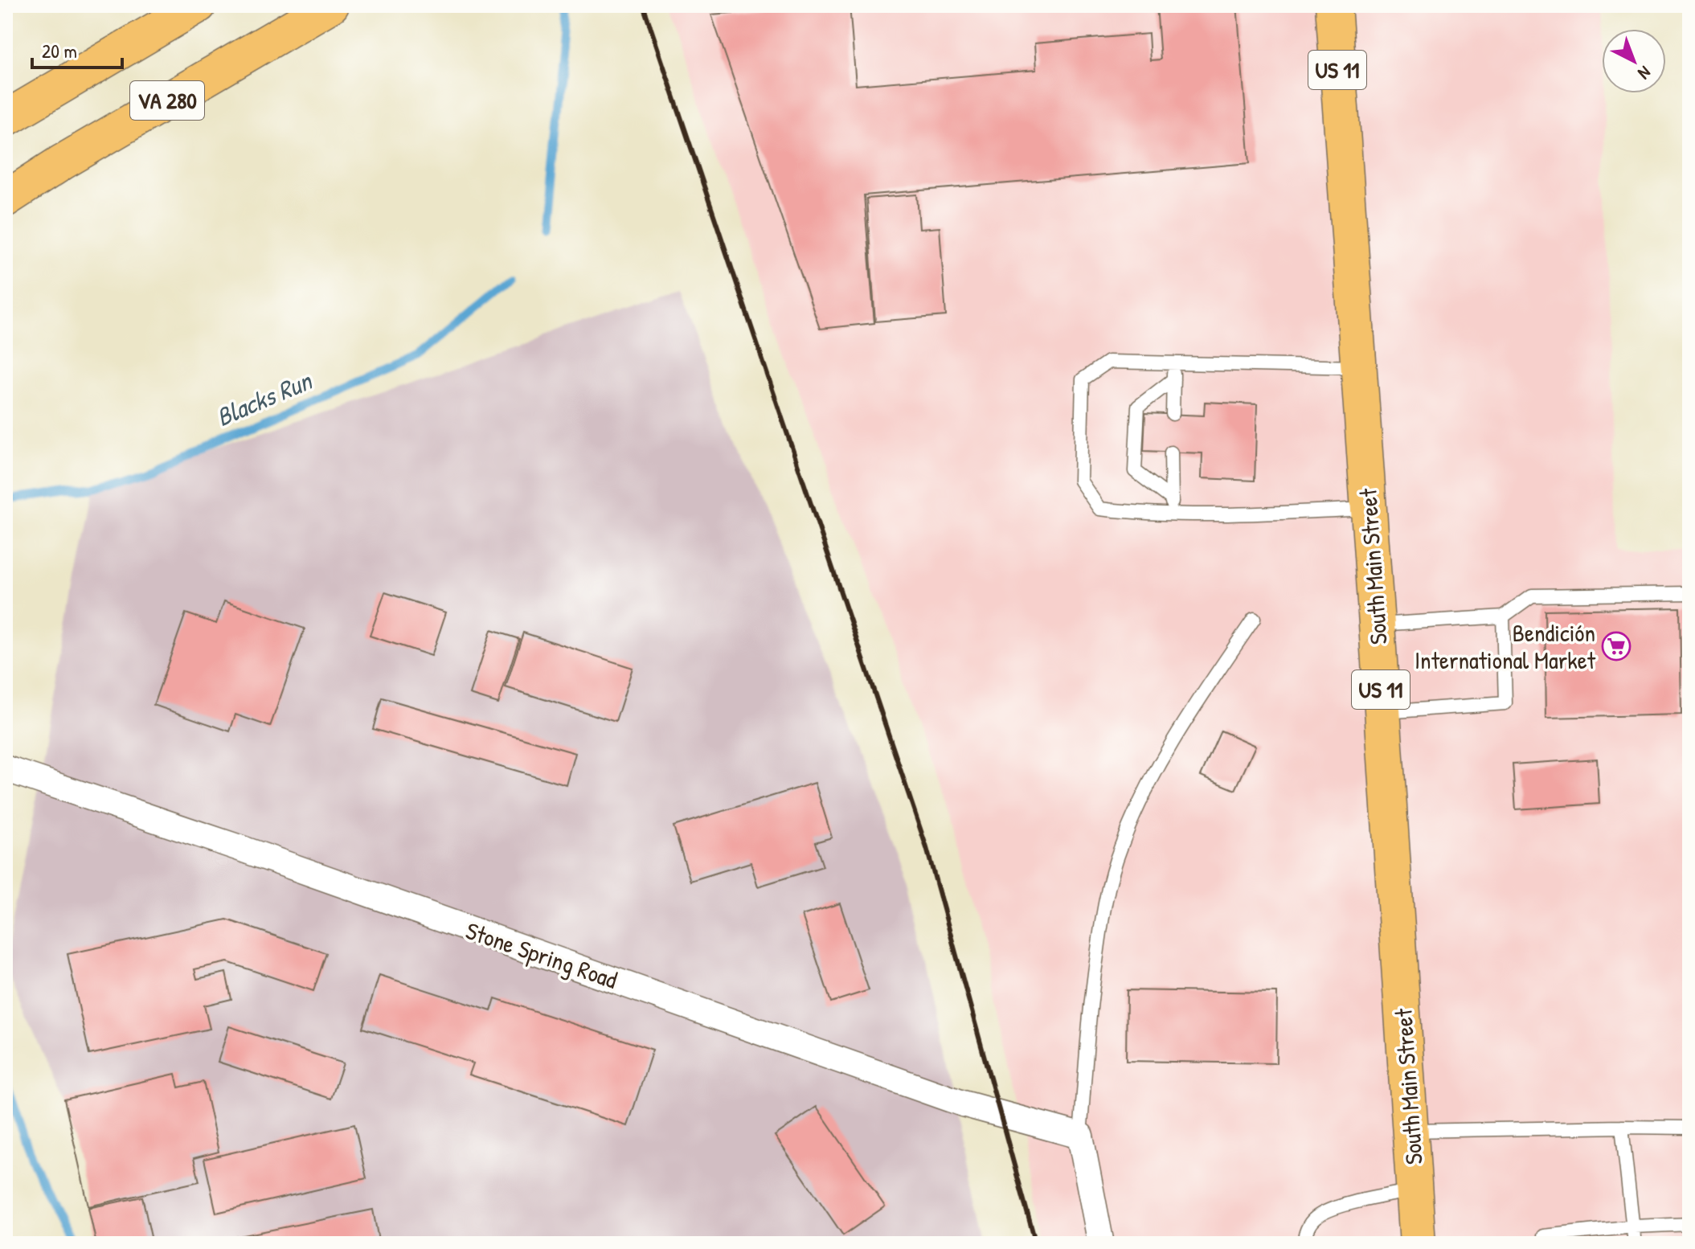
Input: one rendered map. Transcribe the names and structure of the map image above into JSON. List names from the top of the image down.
{
  "streets": {
    "main road": ["US 11", "VA 280", "South Main Street"],
    "street": ["Stone Spring Road"]
  },
  "water": ["Blacks Run"],
  "places": {
    "supermarket": ["Bendición International Market"]
  },
  "scale_bar": "20 m",
  "north": "bottom right"
}
